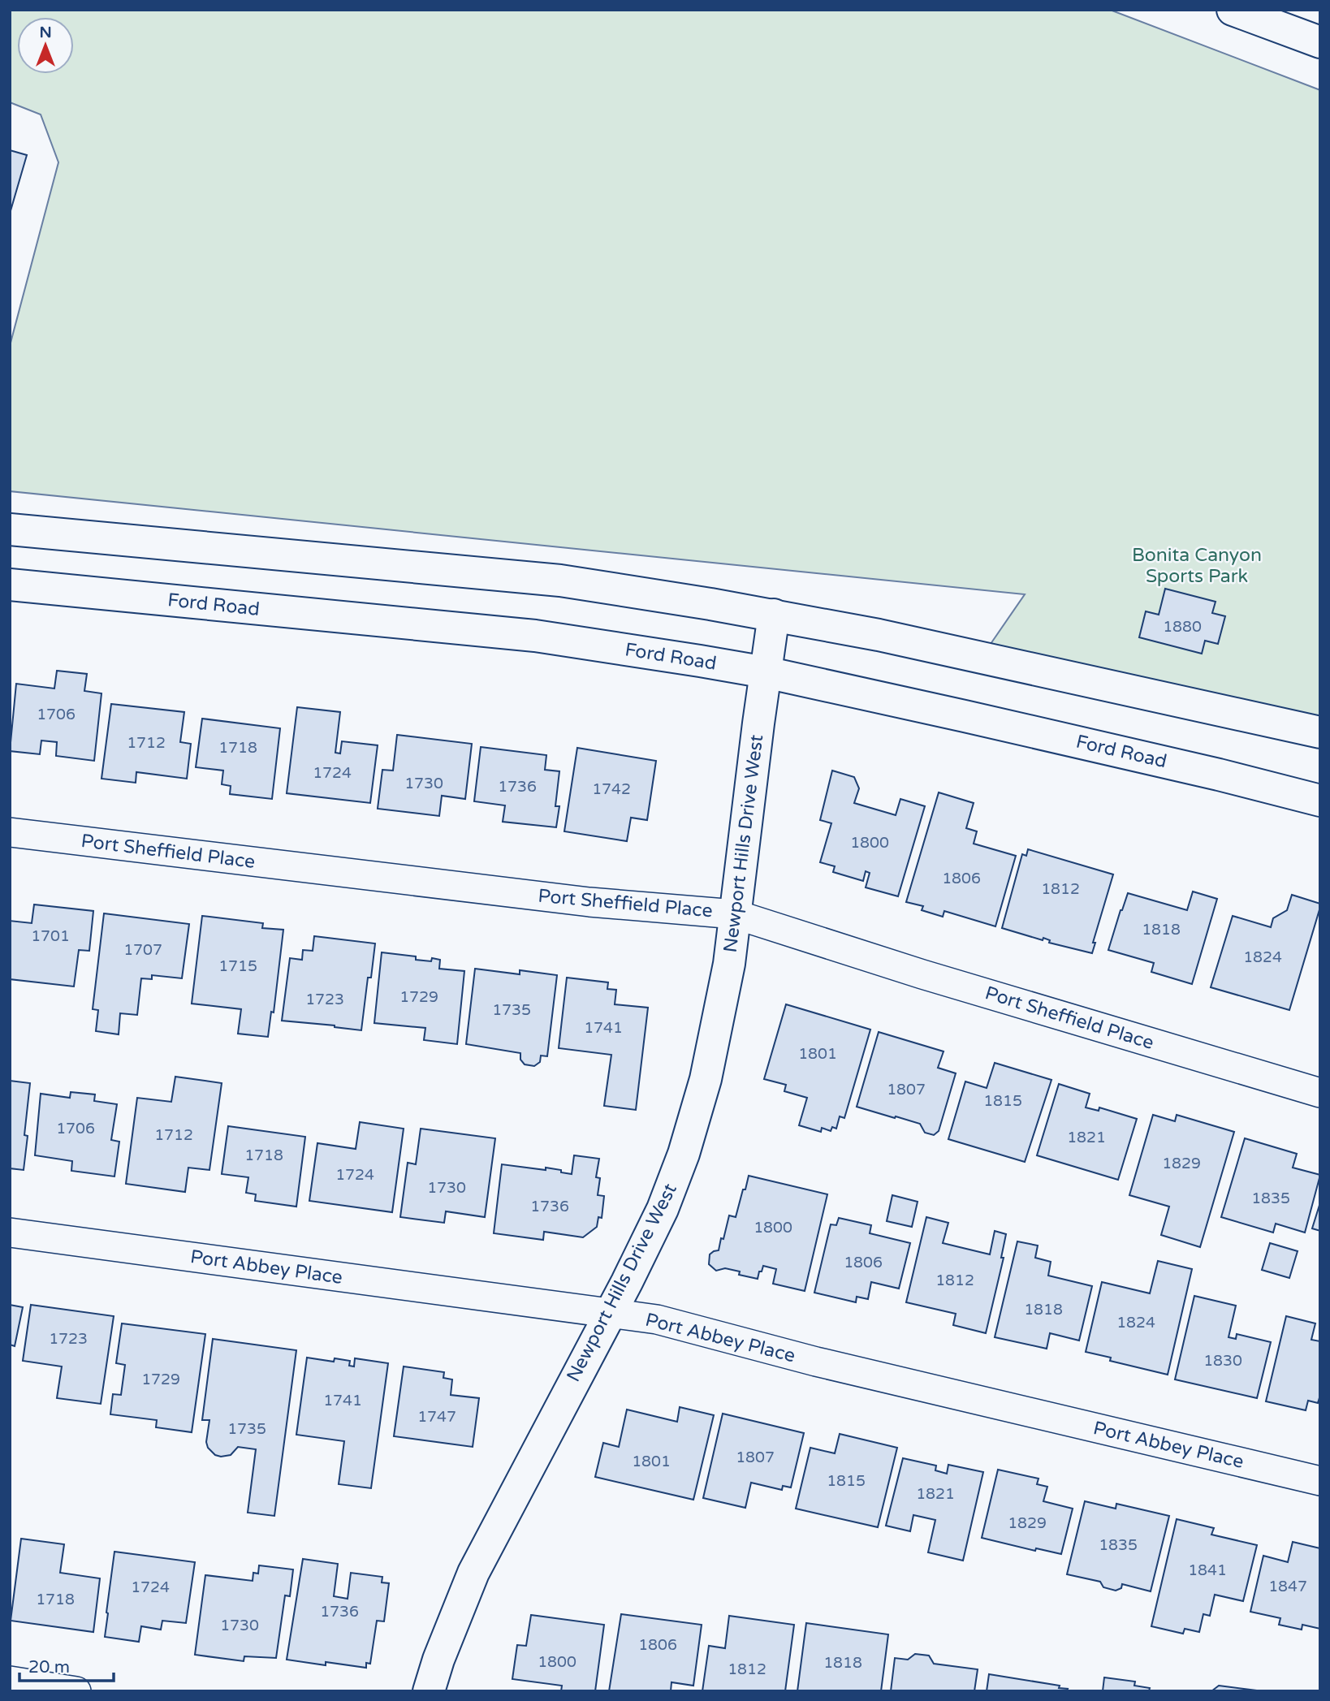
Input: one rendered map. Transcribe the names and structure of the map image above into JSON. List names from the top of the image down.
{
  "streets": {
    "street": [
      "Ford Road",
      "Newport Hills Drive West",
      "Port Sheffield Place",
      "Port Abbey Place"
    ]
  },
  "crossings": [
    ["Ford Road", "Newport Hills Drive West"],
    ["Newport Hills Drive West", "Port Sheffield Place"],
    ["Newport Hills Drive West", "Port Abbey Place"]
  ],
  "parks": ["Bonita Canyon Sports Park"],
  "house_numbers": [
    "1880",
    "1706",
    "1712",
    "1718",
    "1724",
    "1730",
    "1736",
    "1742",
    "1800",
    "1806",
    "1812",
    "1818",
    "1701",
    "1707",
    "1824",
    "1715",
    "1729",
    "1723",
    "1735",
    "1741",
    "1801",
    "1807",
    "1815",
    "1706",
    "1712",
    "1821",
    "1718",
    "1829",
    "1724",
    "1730",
    "1835",
    "1736",
    "1800",
    "1806",
    "1812",
    "1818",
    "1824",
    "1723",
    "1830",
    "1729",
    "1741",
    "1747",
    "1735",
    "1807",
    "1801",
    "1815",
    "1821",
    "1829",
    "1835",
    "1841",
    "1847",
    "1724",
    "1718",
    "1736",
    "1730",
    "1806",
    "1800",
    "1818",
    "1812"
  ],
  "scale_bar": "20 m",
  "north": "top"
}
